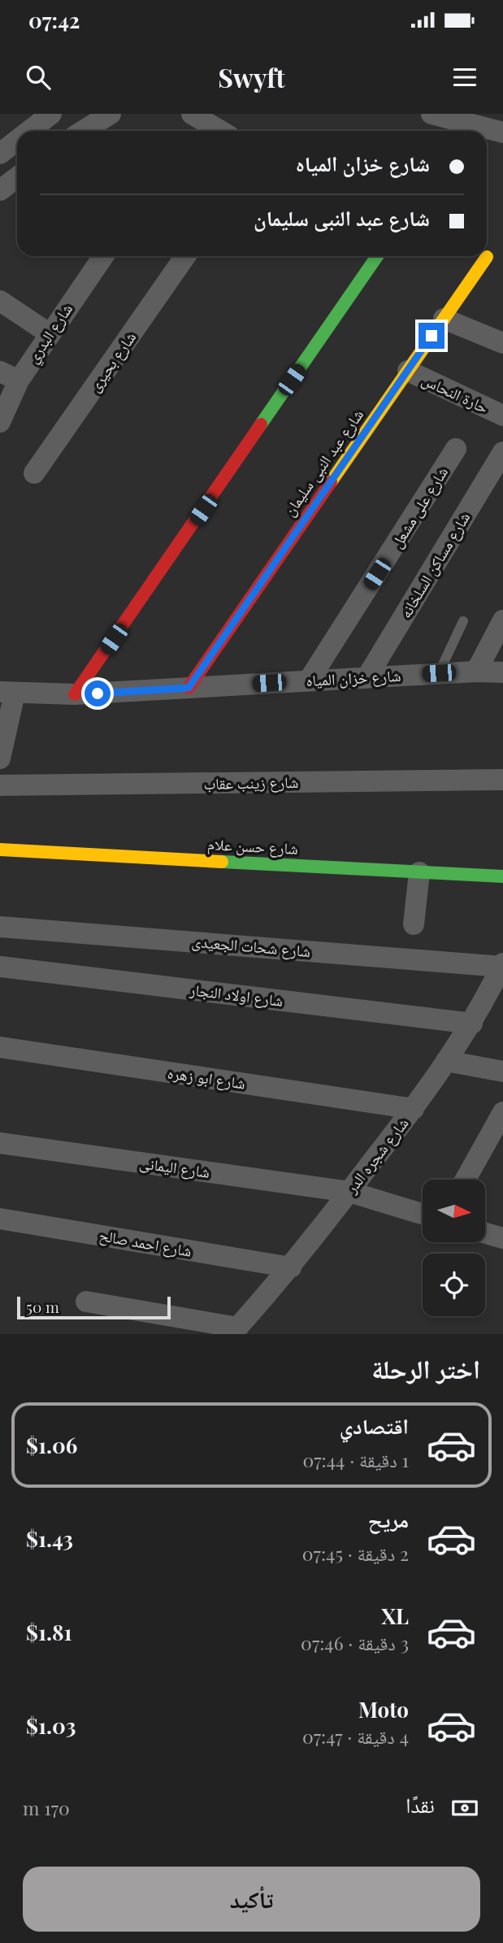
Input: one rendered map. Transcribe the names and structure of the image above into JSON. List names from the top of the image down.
{
  "streets": {
    "street": [
      "شارع البدري",
      "شارع بحيرى",
      "حارة النحاس",
      "شارع عبد النبى سليمان",
      "شارع على مشعل",
      "شارع مساكن السلخانه",
      "شارع خزان المياه",
      "شارع زينب عقاب",
      "شارع حسن علام",
      "شارع شحات الجعيدى",
      "شارع اولاد النجار",
      "شارع ابو زهره",
      "شارع شجره الدر",
      "شارع اليمانى",
      "شارع احمد صالح"
    ]
  },
  "crossings": [
    ["حارة النحاس", "شارع عبد النبى سليمان"],
    ["شارع عبد النبى سليمان", "شارع خزان المياه"],
    ["شارع على مشعل", "شارع خزان المياه"],
    ["شارع مساكن السلخانه", "شارع خزان المياه"],
    ["شارع شحات الجعيدى", "شارع شجره الدر"],
    ["شارع اولاد النجار", "شارع شجره الدر"],
    ["شارع ابو زهره", "شارع شجره الدر"],
    ["شارع شجره الدر", "شارع اليمانى"],
    ["شارع شجره الدر", "شارع احمد صالح"]
  ],
  "scale_bar": "50 m",
  "north": "right",
  "page": {
    "status": "07:42",
    "header": "Swyft",
    "banner": ["شارع خزان المياه", "شارع عبد النبى سليمان"],
    "scale": "50 m",
    "heading": "اختر الرحلة",
    "list": [
      {
        "name": "اقتصادي",
        "note": "1 دقيقة · 07:44",
        "value": "$1.06"
      },
      {
        "name": "مريح",
        "note": "2 دقيقة · 07:45",
        "value": "$1.43"
      },
      {
        "name": "XL",
        "note": "3 دقيقة · 07:46",
        "value": "$1.81"
      },
      {
        "name": "Moto",
        "note": "4 دقيقة · 07:47",
        "value": "$1.03"
      }
    ],
    "pay": ["نقدًا", "170 m"],
    "buttons": "تأكيد"
  }
}
